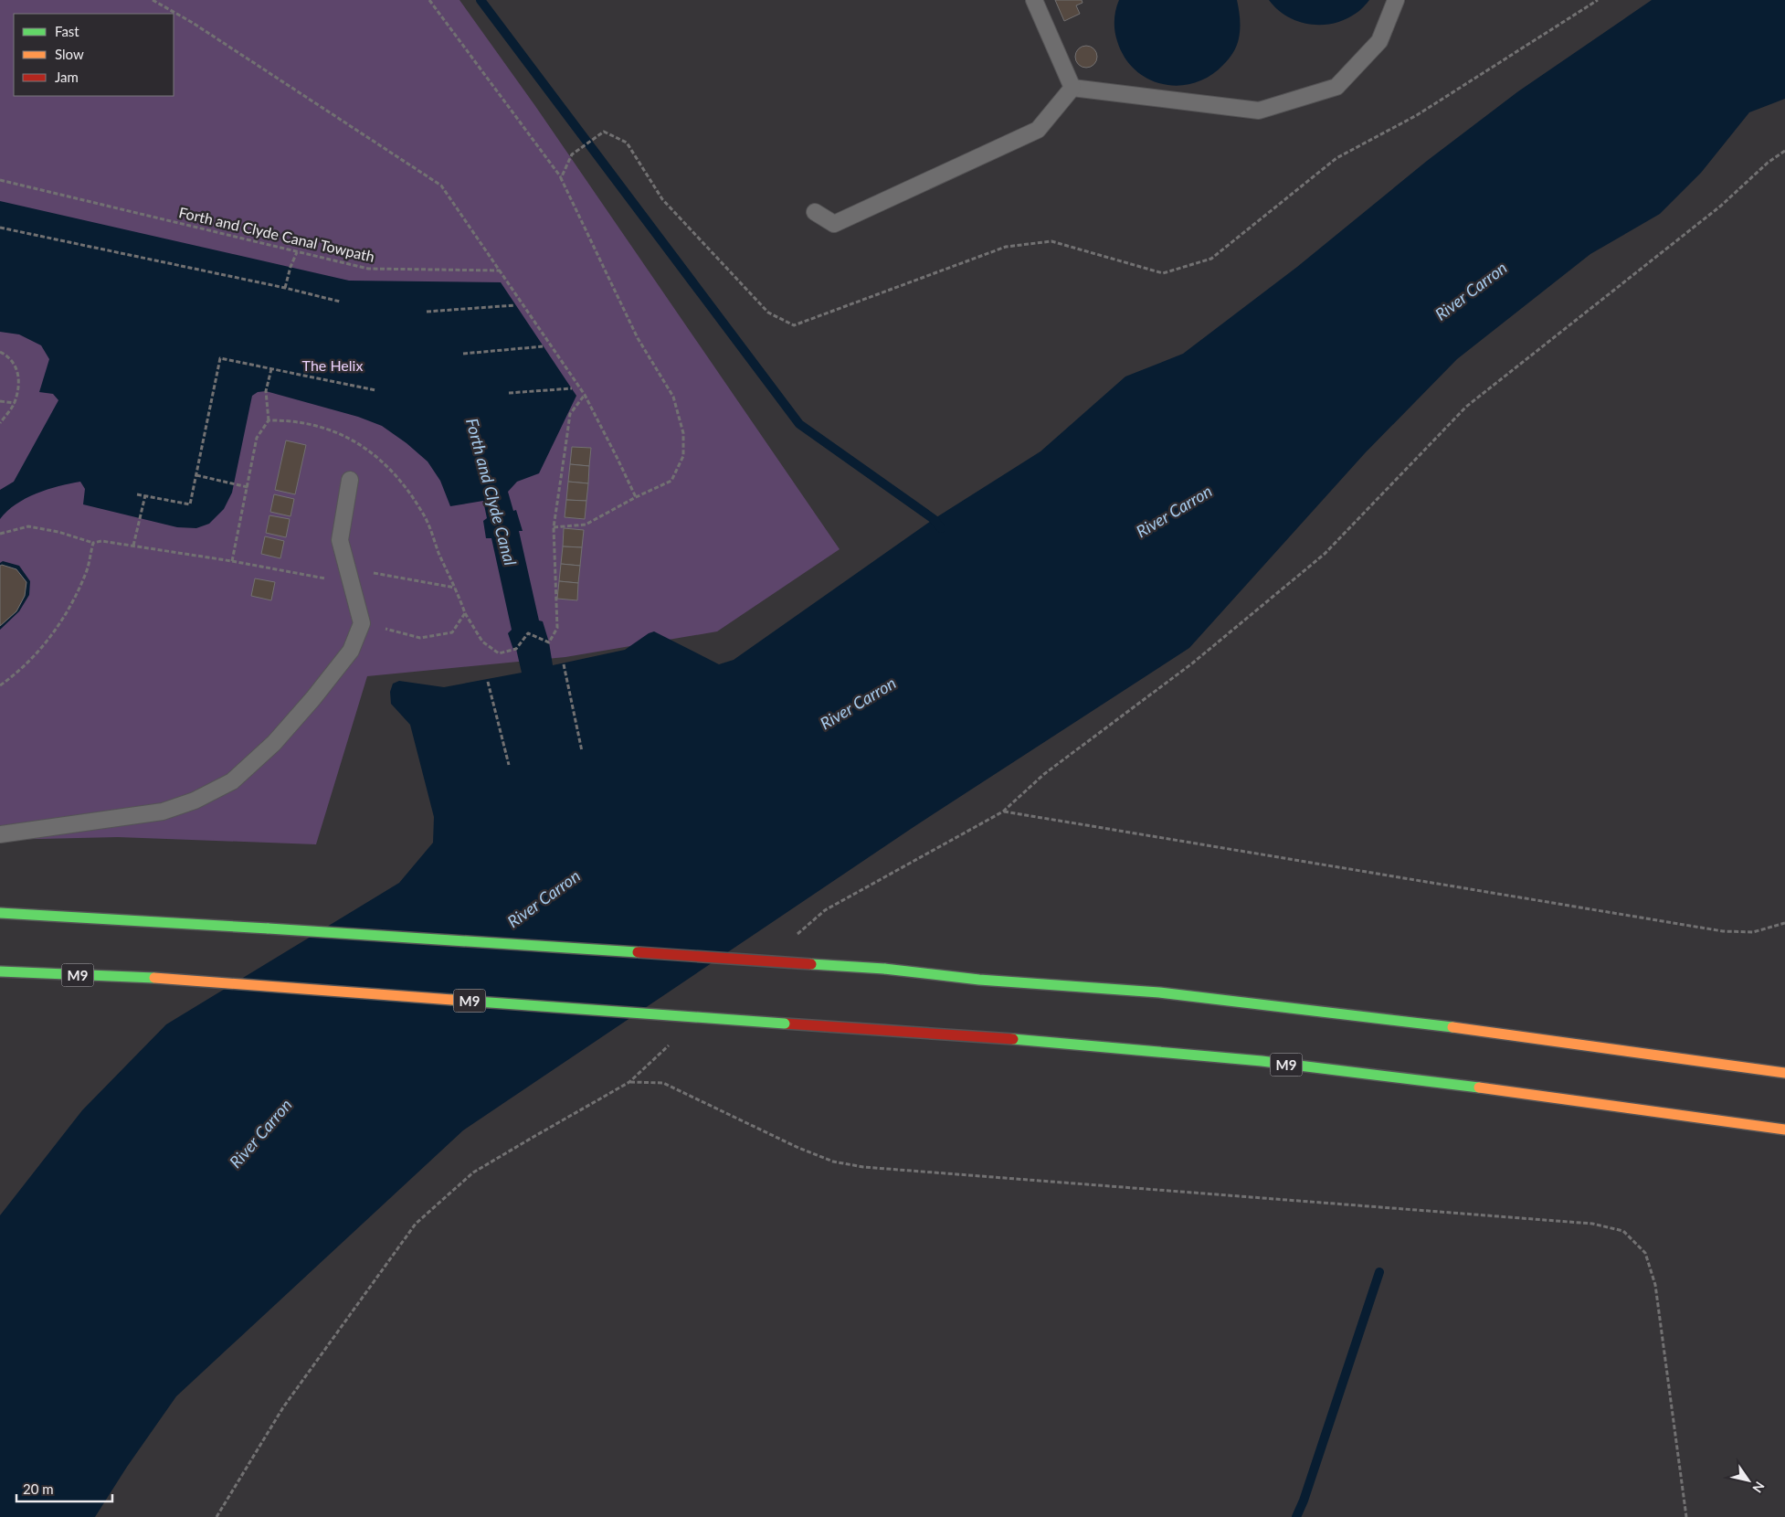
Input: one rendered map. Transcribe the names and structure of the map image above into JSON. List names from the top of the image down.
{
  "streets": {
    "highway": ["M9"],
    "path": ["Forth and Clyde Canal Towpath"]
  },
  "water": ["River Carron", "Forth and Clyde Canal"],
  "parks": ["The Helix"],
  "legend": ["Fast", "Slow", "Jam"],
  "scale_bar": "20 m",
  "north": "bottom right"
}
